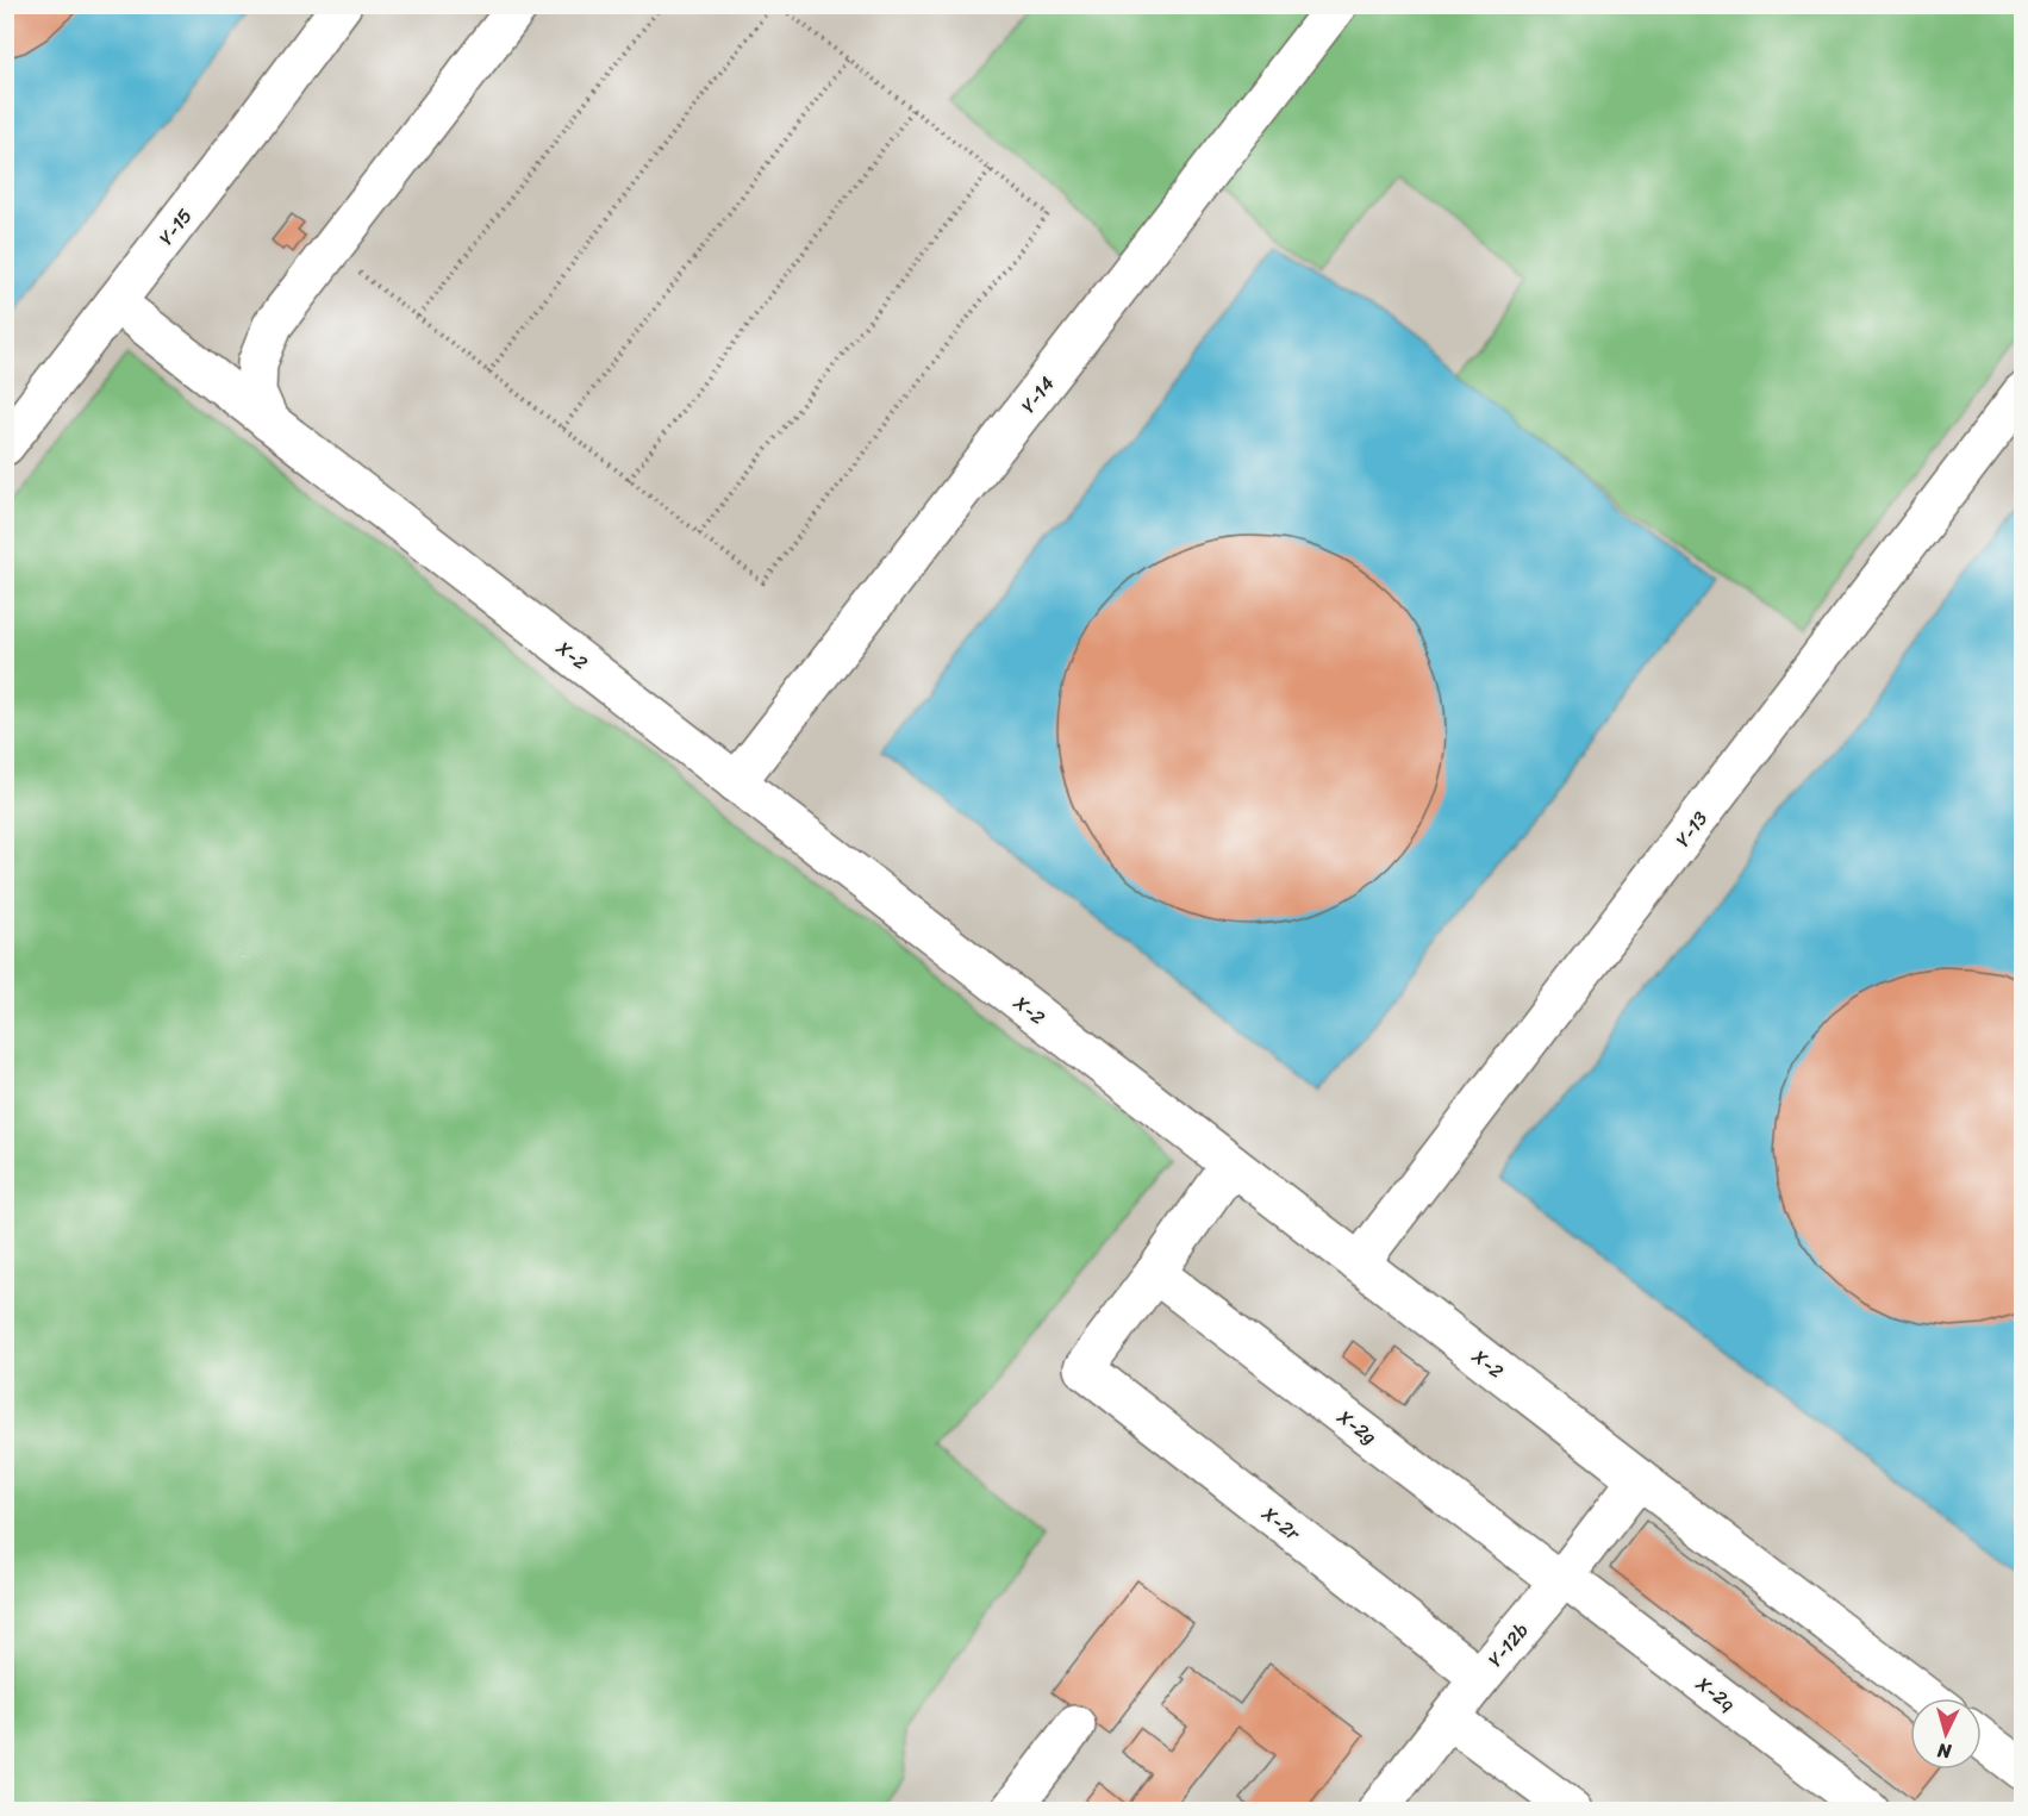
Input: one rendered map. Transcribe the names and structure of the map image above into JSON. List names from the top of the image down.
{
  "streets": {
    "street": [
      "Y-15",
      "Y-14",
      "X-2",
      "Y-13",
      "X-2g",
      "X-2r",
      "Y-12b",
      "X-2q"
    ]
  },
  "crossings": [
    ["Y-15", "X-2"],
    ["Y-14", "X-2"],
    ["X-2", "Y-13"],
    ["X-2", "Y-12b"],
    ["X-2g", "X-2r"],
    ["X-2g", "Y-12b"],
    ["X-2g", "X-2q"],
    ["X-2r", "Y-12b"],
    ["Y-12b", "X-2q"]
  ],
  "north": "bottom"
}
